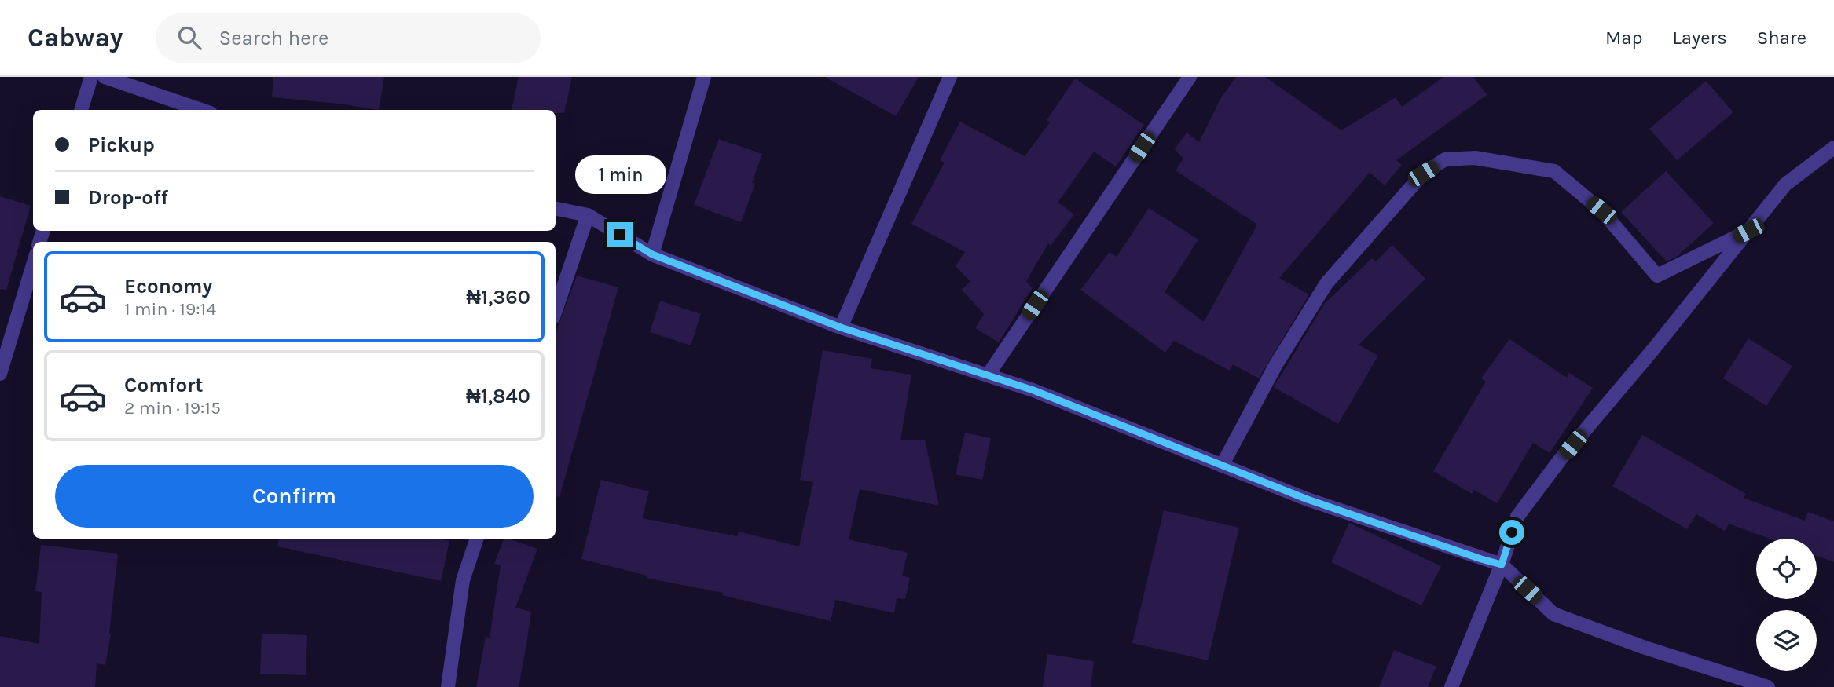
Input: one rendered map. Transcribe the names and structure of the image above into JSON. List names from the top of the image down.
{
  "page": {
    "header": "Cabway",
    "search": "Search here",
    "nav": ["Map", "Layers", "Share"],
    "banner": ["Pickup", "Drop-off"],
    "bubble": "1 min",
    "list": [
      {
        "name": "Economy",
        "note": "1 min · 19:14",
        "value": "₦1,360"
      },
      {
        "name": "Comfort",
        "note": "2 min · 19:15",
        "value": "₦1,840"
      }
    ],
    "buttons": "Confirm"
  }
}
